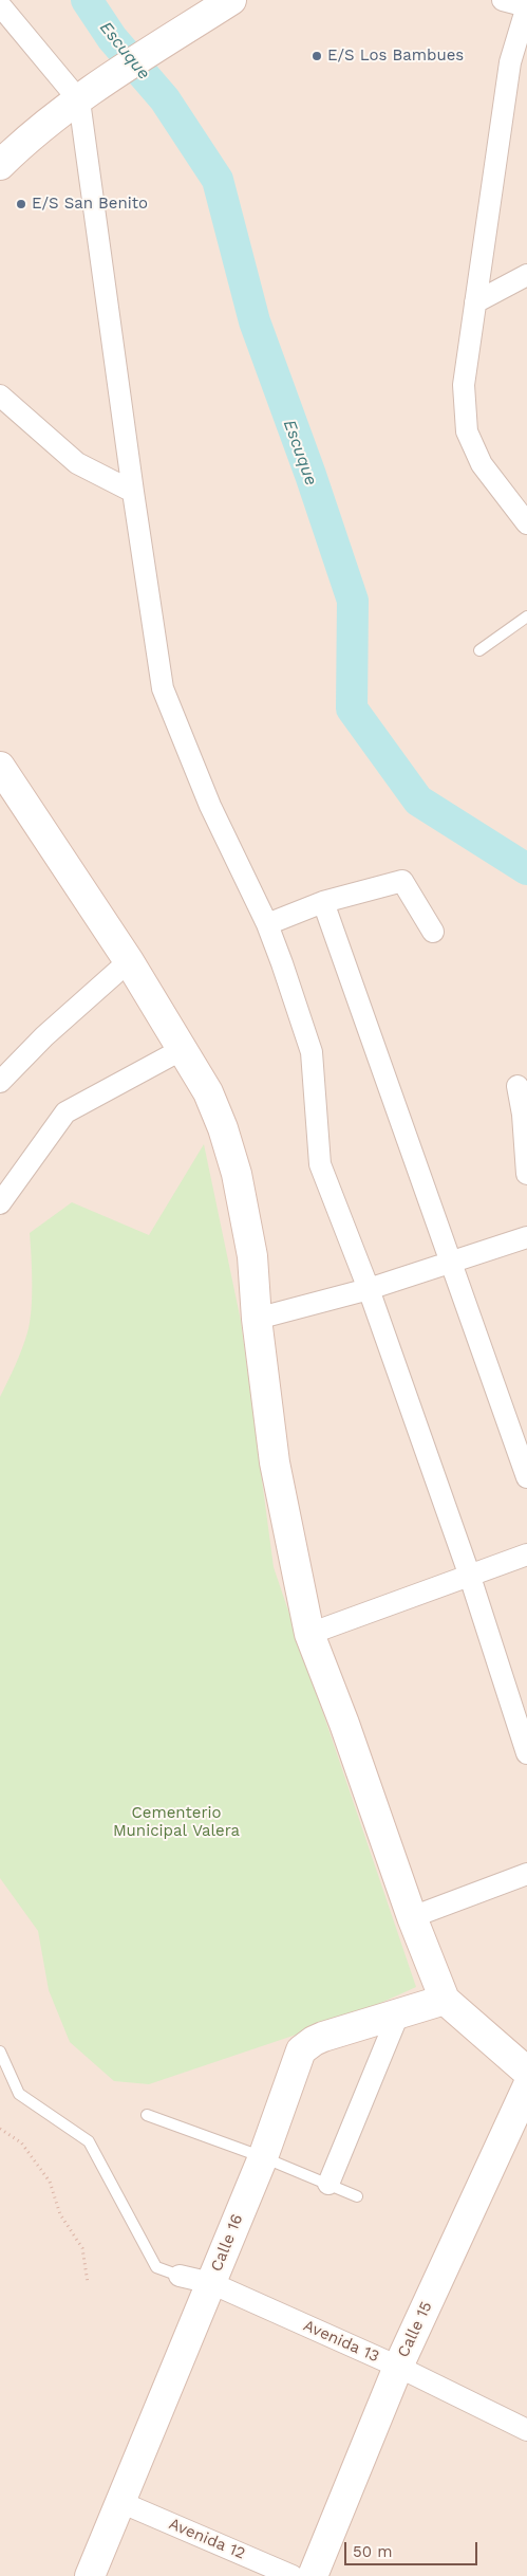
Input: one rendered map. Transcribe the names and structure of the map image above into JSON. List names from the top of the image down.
{
  "streets": {
    "main road": ["Calle 16", "Calle 15"],
    "street": ["Avenida 13", "Avenida 12"]
  },
  "crossings": [
    ["Calle 16", "Avenida 13"],
    ["Calle 16", "Avenida 12"],
    ["Calle 15", "Avenida 13"]
  ],
  "water": ["Escuque"],
  "parks": ["Cementerio Municipal Valera"],
  "places": ["E/S Los Bambues", "E/S San Benito"],
  "scale_bar": "50 m"
}
